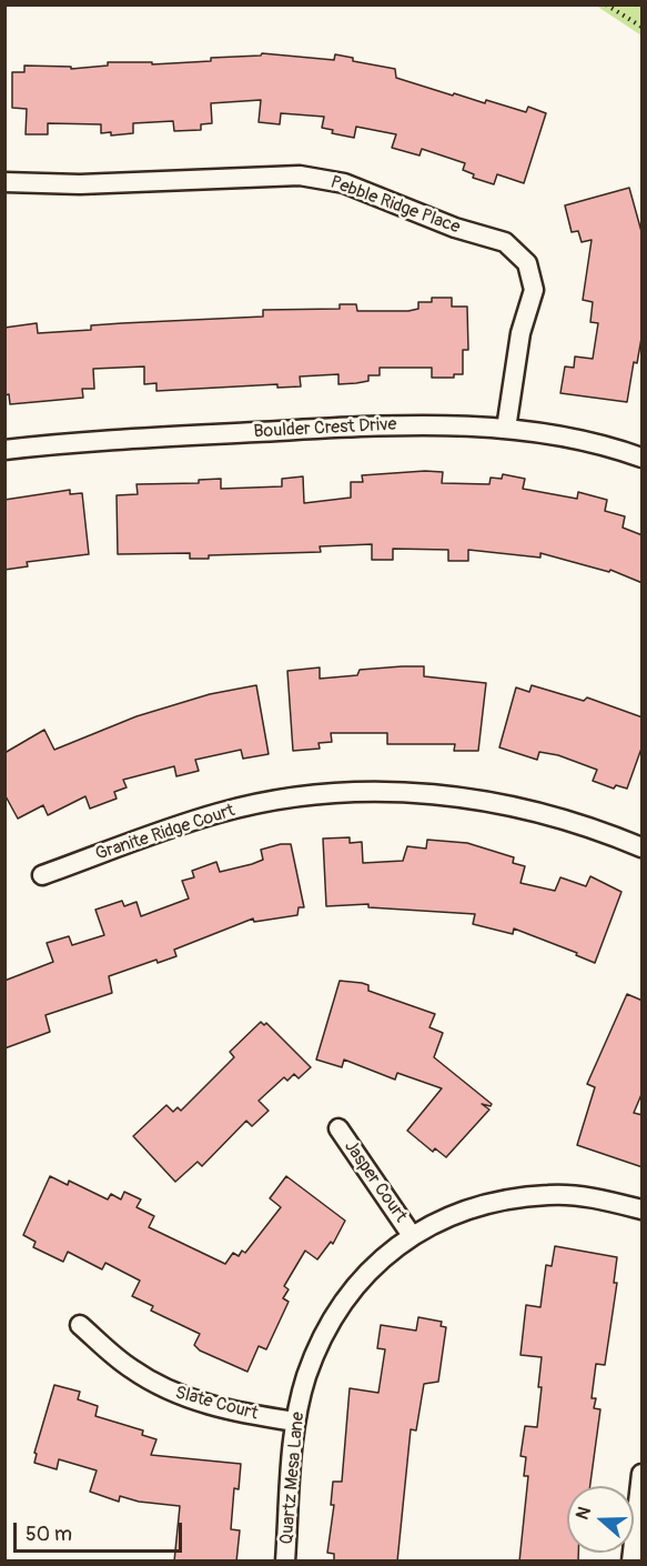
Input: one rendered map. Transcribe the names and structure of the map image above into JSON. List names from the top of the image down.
{
  "streets": {
    "street": [
      "Pebble Ridge Place",
      "Boulder Crest Drive",
      "Granite Ridge Court",
      "Jasper Court",
      "Slate Court",
      "Quartz Mesa Lane"
    ]
  },
  "crossings": [
    ["Pebble Ridge Place", "Boulder Crest Drive"],
    ["Jasper Court", "Quartz Mesa Lane"],
    ["Slate Court", "Quartz Mesa Lane"]
  ],
  "scale_bar": "50 m",
  "north": "left"
}
